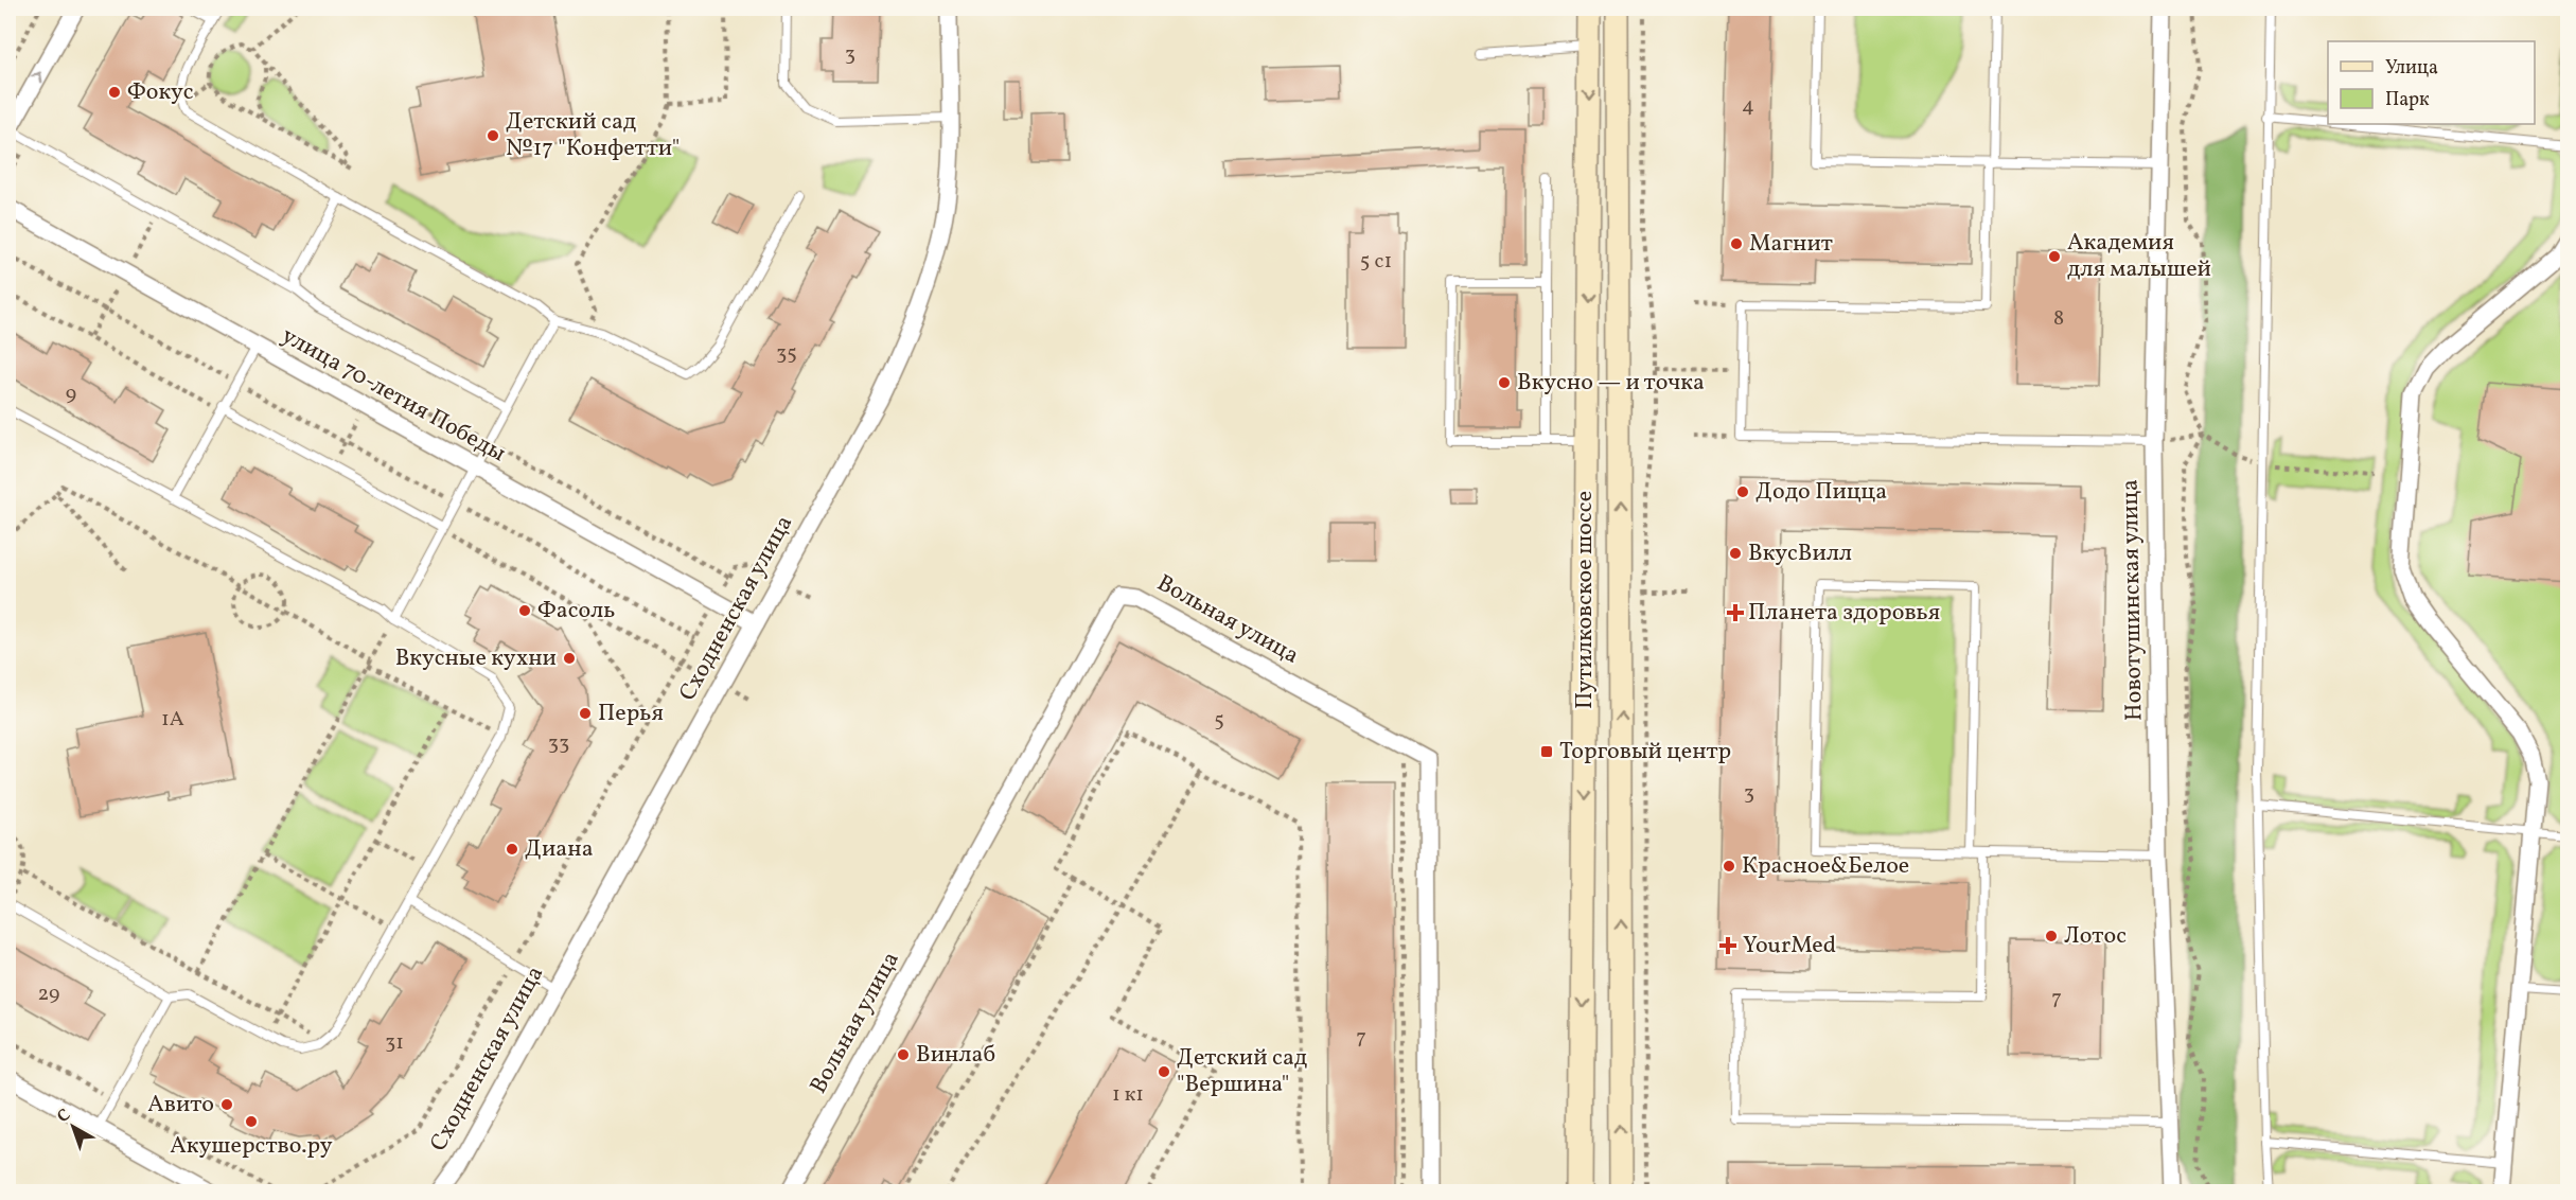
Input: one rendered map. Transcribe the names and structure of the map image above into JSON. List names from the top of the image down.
{
  "streets": {
    "main road": ["Путилковское шоссе"],
    "street": [
      "улица 70-летия Победы",
      "Новотушинская улица",
      "Сходненская улица",
      "Вольная улица"
    ]
  },
  "crossings": [
    ["улица 70-летия Победы", "Сходненская улица"]
  ],
  "places": {
    "other": [
      "Фокус",
      "Детский сад №17 \"Конфетти\"",
      "Магнит",
      "Академия для малышей",
      "Вкусно — и точка",
      "Додо Пицца",
      "ВкусВилл",
      "Фасоль",
      "Вкусные кухни",
      "Перья",
      "Диана",
      "Красное&Белое",
      "Лотос",
      "Винлаб",
      "Детский сад \"Вершина\"",
      "Авито",
      "Акушерство.ру"
    ],
    "health": ["Планета здоровья", "YourMed"],
    "transit": ["Торговый центр"]
  },
  "house_numbers": [
    "3",
    "4",
    "5 с1",
    "8",
    "35",
    "9",
    "1А",
    "5",
    "33",
    "3",
    "29",
    "7",
    "7",
    "31",
    "1 к1"
  ],
  "legend": ["Улица", "Парк"],
  "north": "top left"
}
